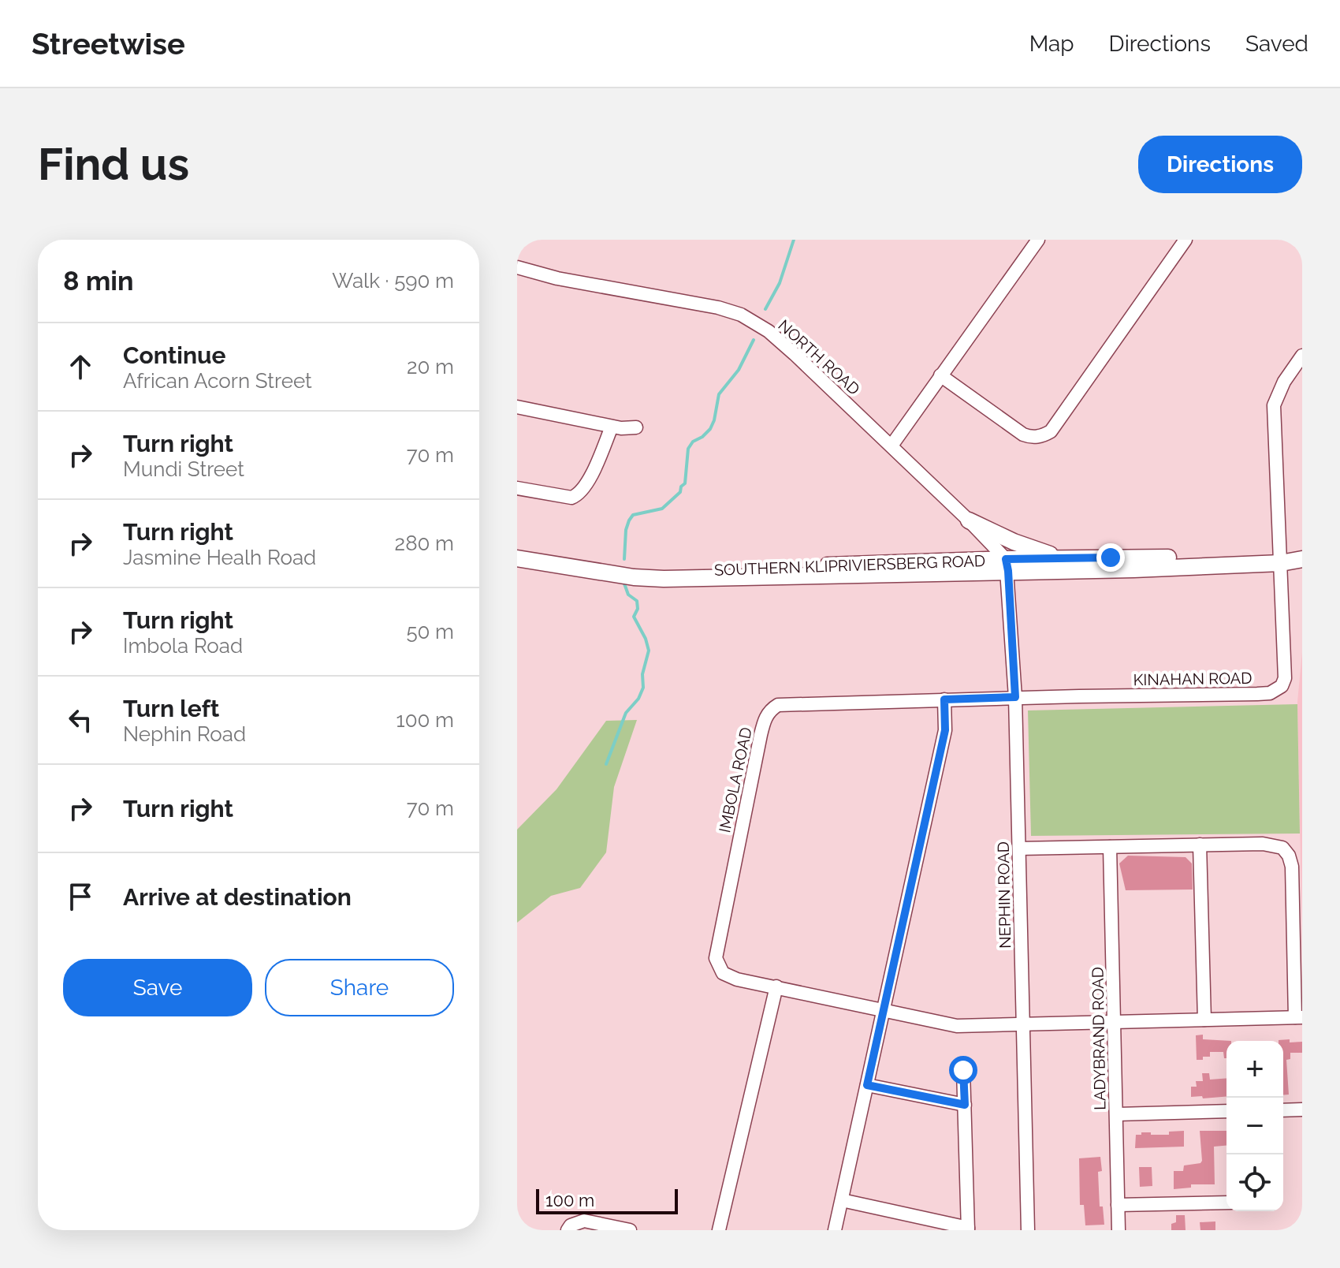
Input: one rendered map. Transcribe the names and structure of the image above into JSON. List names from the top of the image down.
{
  "streets": {
    "main road": ["SOUTHERN KLIPRIVIERSBERG ROAD"],
    "street": [
      "NORTH ROAD",
      "KINAHAN ROAD",
      "IMBOLA ROAD",
      "NEPHIN ROAD",
      "LADYBRAND ROAD"
    ]
  },
  "crossings": [
    ["NORTH ROAD", "SOUTHERN KLIPRIVIERSBERG ROAD"],
    ["NORTH ROAD", "NEPHIN ROAD"],
    ["SOUTHERN KLIPRIVIERSBERG ROAD", "KINAHAN ROAD"],
    ["SOUTHERN KLIPRIVIERSBERG ROAD", "NEPHIN ROAD"],
    ["KINAHAN ROAD", "IMBOLA ROAD"],
    ["KINAHAN ROAD", "NEPHIN ROAD"],
    ["IMBOLA ROAD", "NEPHIN ROAD"]
  ],
  "scale_bar": "100 m",
  "page": {
    "header": "Streetwise",
    "nav": ["Map", "Directions", "Saved"],
    "buttons": [
      "Directions",
      ["Save", "Share"]
    ],
    "title": "Find us",
    "heading": ["8 min", "Walk · 590 m"],
    "list": [
      ["Continue", "African Acorn Street", "20 m"],
      ["Turn right", "Mundi Street", "70 m"],
      ["Turn right", "Jasmine Healh Road", "280 m"],
      ["Turn right", "Imbola Road", "50 m"],
      ["Turn left", "Nephin Road", "100 m"],
      ["Turn right", "70 m"],
      "Arrive at destination"
    ],
    "map_buttons": ["+", "−"],
    "scale": "100 m"
  }
}
